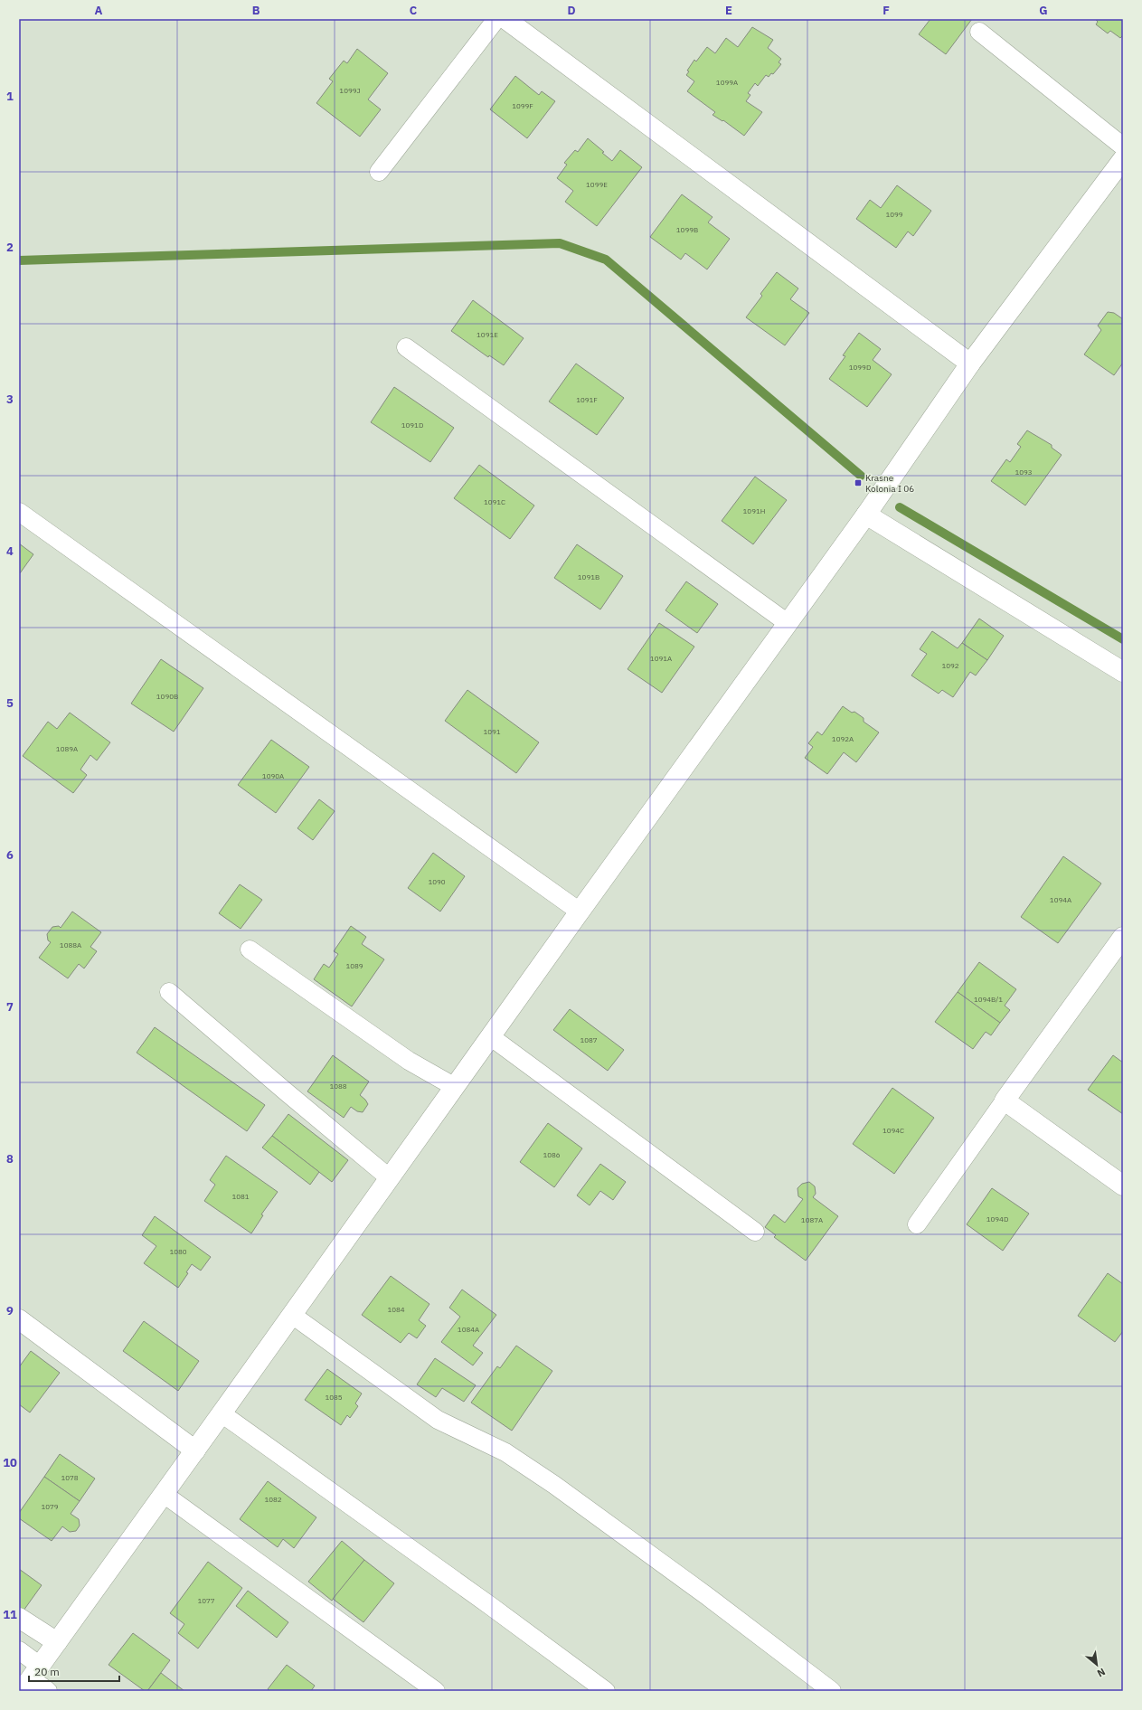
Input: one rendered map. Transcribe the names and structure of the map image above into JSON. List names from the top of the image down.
{
  "places": {
    "transit": ["Krasne Kolonia I 06"]
  },
  "house_numbers": [
    "1099A",
    "1099J",
    "1099F",
    "1099E",
    "1099",
    "1099B",
    "1091E",
    "1099D",
    "1091F",
    "1091D",
    "1093",
    "1091C",
    "1091H",
    "1091B",
    "1091A",
    "1092",
    "1090B",
    "1091",
    "1092A",
    "1089A",
    "1090A",
    "1090",
    "1094A",
    "1088A",
    "1089",
    "1094B/1",
    "1087",
    "1088",
    "1094C",
    "1086",
    "1081",
    "1094D",
    "1087A",
    "1080",
    "1084",
    "1084A",
    "1085",
    "1078",
    "1082",
    "1079",
    "1077"
  ],
  "scale_bar": "20 m",
  "north": "bottom right",
  "grid": {
    "columns": [
      "A",
      "B",
      "C",
      "D",
      "E",
      "F",
      "G"
    ],
    "rows": [
      "1",
      "2",
      "3",
      "4",
      "5",
      "6",
      "7",
      "8",
      "9",
      "10",
      "11"
    ]
  }
}
